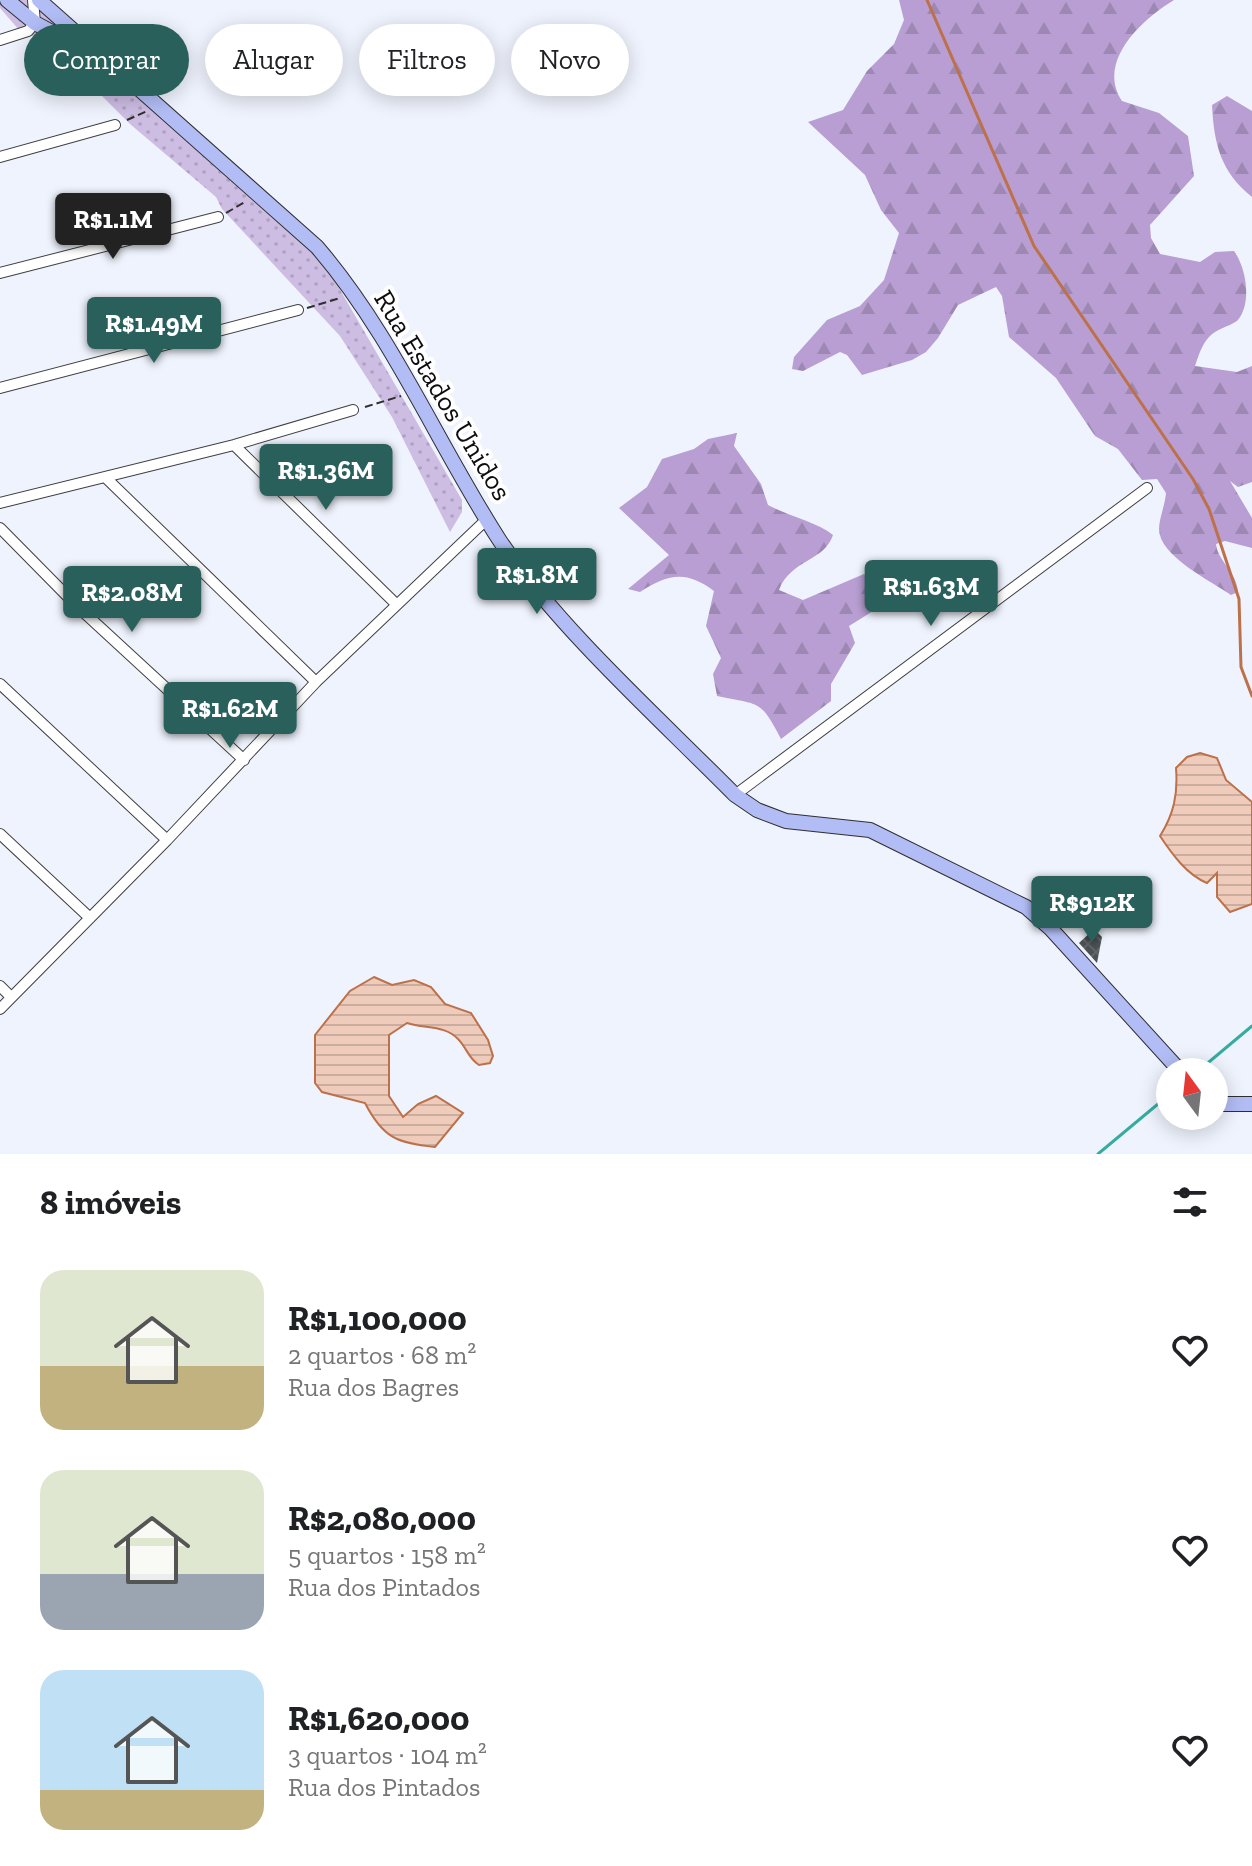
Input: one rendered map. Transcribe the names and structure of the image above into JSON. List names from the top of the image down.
{
  "streets": {
    "street": ["Rua Estados Unidos"]
  },
  "north": "top",
  "page": {
    "chip": [
      "Comprar",
      "Alugar",
      "Filtros",
      "Novo"
    ],
    "price": [
      "R$1.1M",
      "R$1.49M",
      "R$1.36M",
      "R$1.8M",
      "R$1.63M",
      "R$2.08M",
      "R$1.62M",
      "R$912K"
    ],
    "heading": "8 imóveis",
    "list": [
      {
        "name": "R$1,100,000",
        "note": "2 quartos · 68 m² · Rua dos Bagres"
      },
      {
        "name": "R$2,080,000",
        "note": "5 quartos · 158 m² · Rua dos Pintados"
      },
      {
        "name": "R$1,620,000",
        "note": "3 quartos · 104 m² · Rua dos Pintados"
      }
    ]
  }
}
